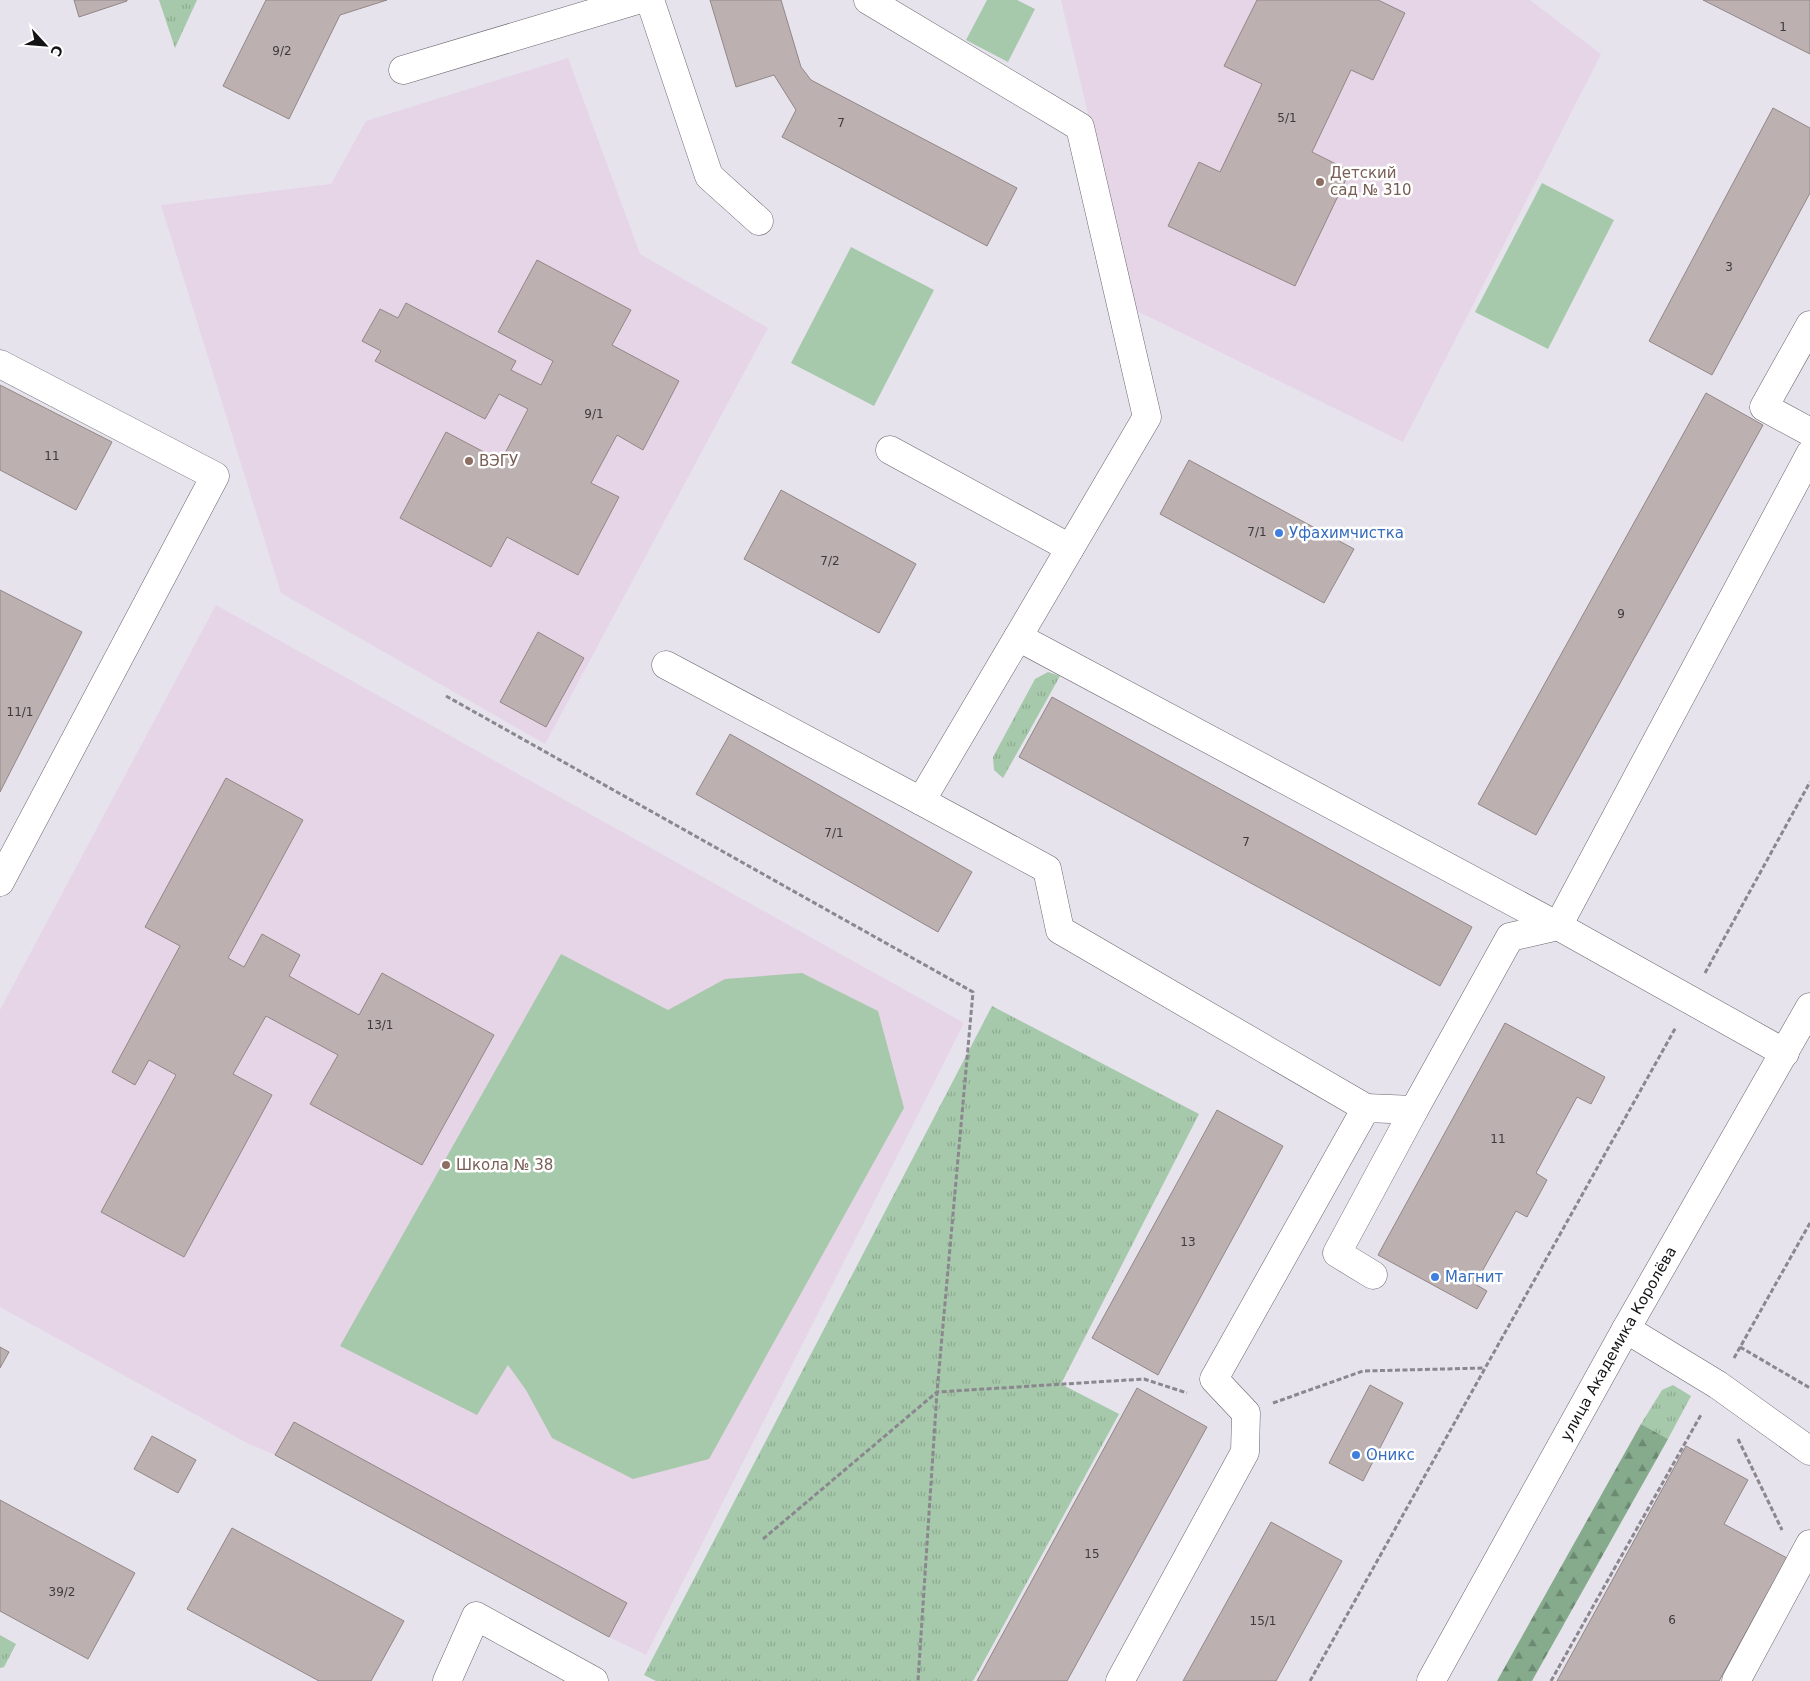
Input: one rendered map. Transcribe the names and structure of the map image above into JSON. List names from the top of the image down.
{
  "streets": {
    "street": ["улица Академика Королёва"]
  },
  "places": [
    "Детский сад № 310",
    "ВЭГУ",
    "Уфахимчистка",
    "Школа № 38",
    "Магнит",
    "Оникс"
  ],
  "house_numbers": [
    "1",
    "9/2",
    "5/1",
    "7",
    "3",
    "9/1",
    "11",
    "7/1",
    "7/2",
    "9",
    "11/1",
    "7/1",
    "7",
    "13/1",
    "11",
    "13",
    "15",
    "39/2",
    "6",
    "15/1"
  ],
  "north": "bottom right"
}
